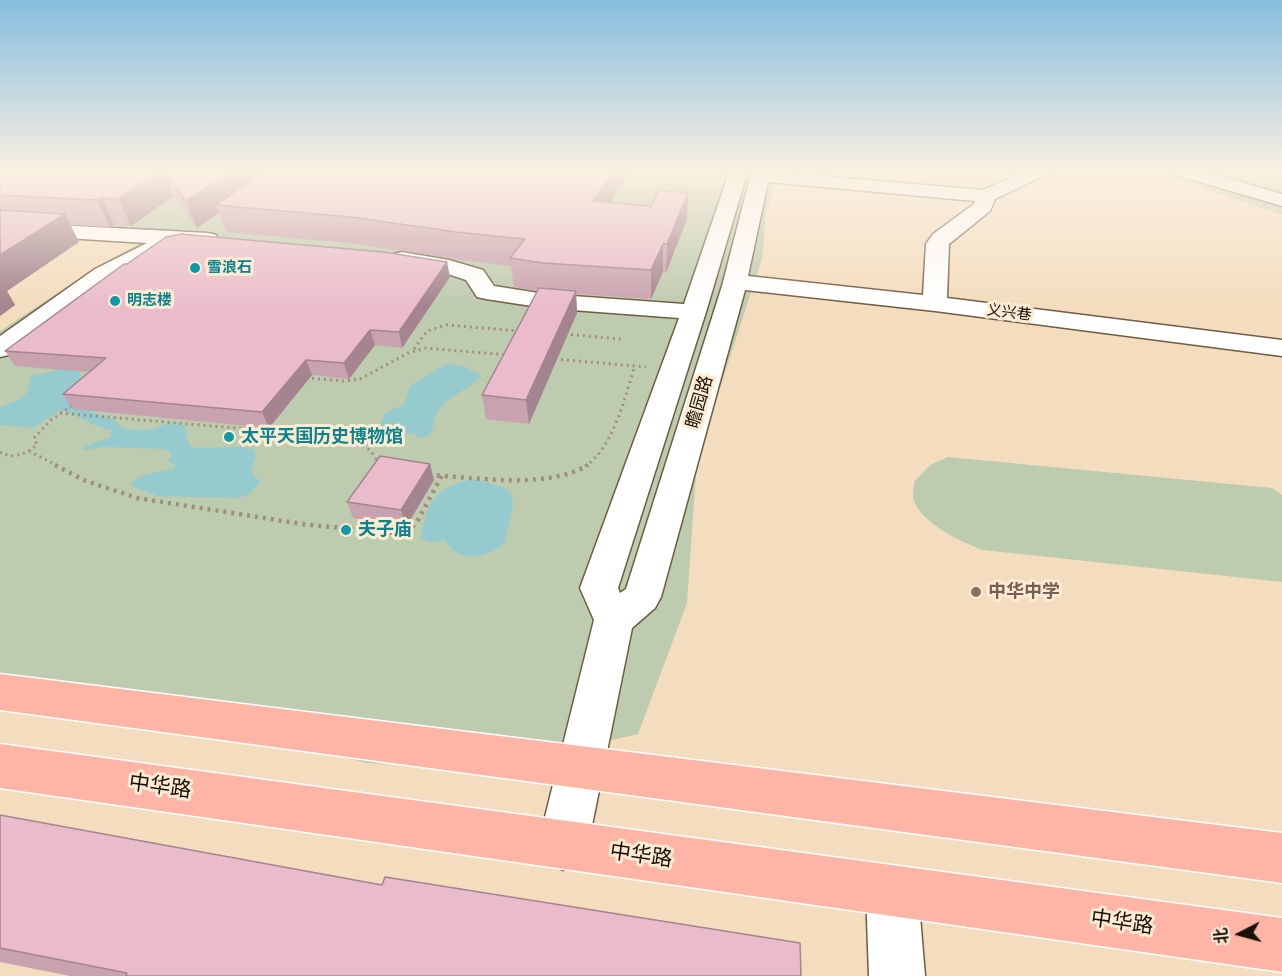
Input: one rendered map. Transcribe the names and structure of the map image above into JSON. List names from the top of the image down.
{
  "streets": {
    "main road": ["中华路"],
    "street": ["义兴巷", "瞻园路"]
  },
  "crossings": [
    ["义兴巷", "瞻园路"]
  ],
  "places": [
    "雪浪石",
    "明志楼",
    "太平天国历史博物馆",
    "夫子庙",
    "中华中学"
  ],
  "north": "left"
}
